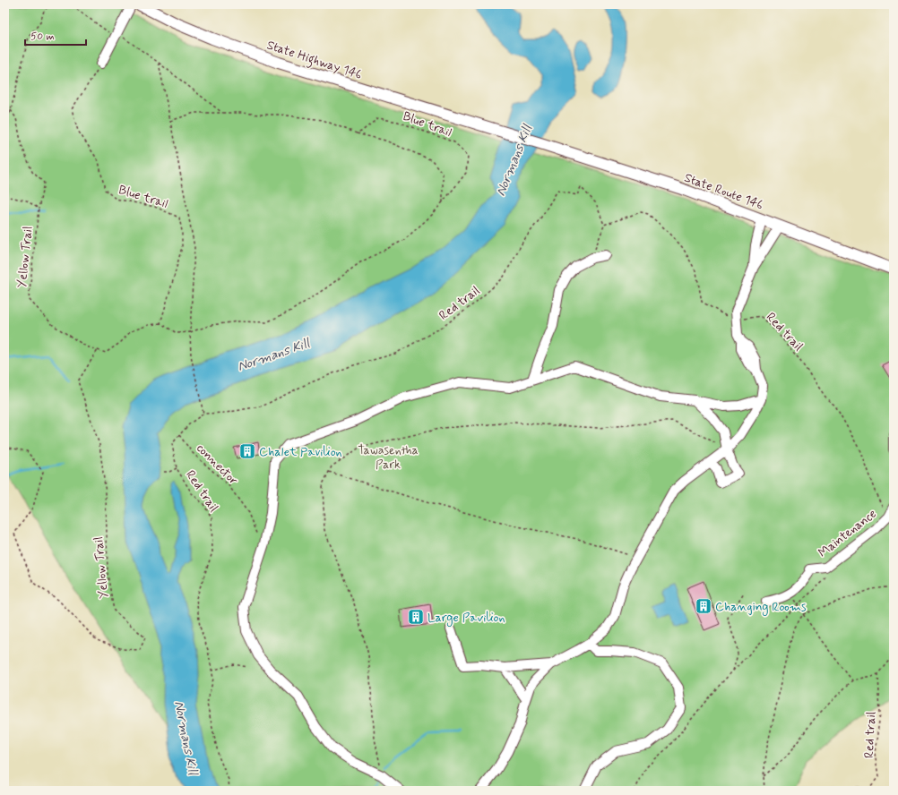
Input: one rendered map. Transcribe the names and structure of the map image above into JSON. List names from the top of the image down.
{
  "streets": {
    "main road": ["State Highway 146", "State Route 146"],
    "lane": ["Maintenance"],
    "path": [
      "Blue trail",
      "Yellow Trail",
      "Red trail",
      "connector"
    ]
  },
  "crossings": [
    ["State Highway 146", "State Route 146"],
    ["Red trail", "connector"],
    ["Red trail", "Maintenance"]
  ],
  "water": ["Normans Kill"],
  "parks": ["Tawasentha Park"],
  "places": {
    "building": ["Chalet Pavilion", "Changing Rooms", "Large Pavilion"]
  },
  "scale_bar": "50 m"
}
